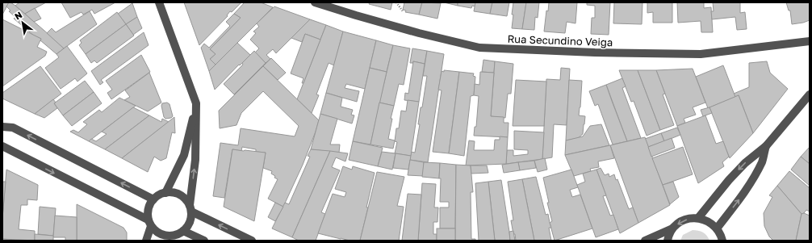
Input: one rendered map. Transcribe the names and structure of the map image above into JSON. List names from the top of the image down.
{
  "streets": {
    "street": ["Rua Secundino Veiga"]
  },
  "north": "top left"
}
